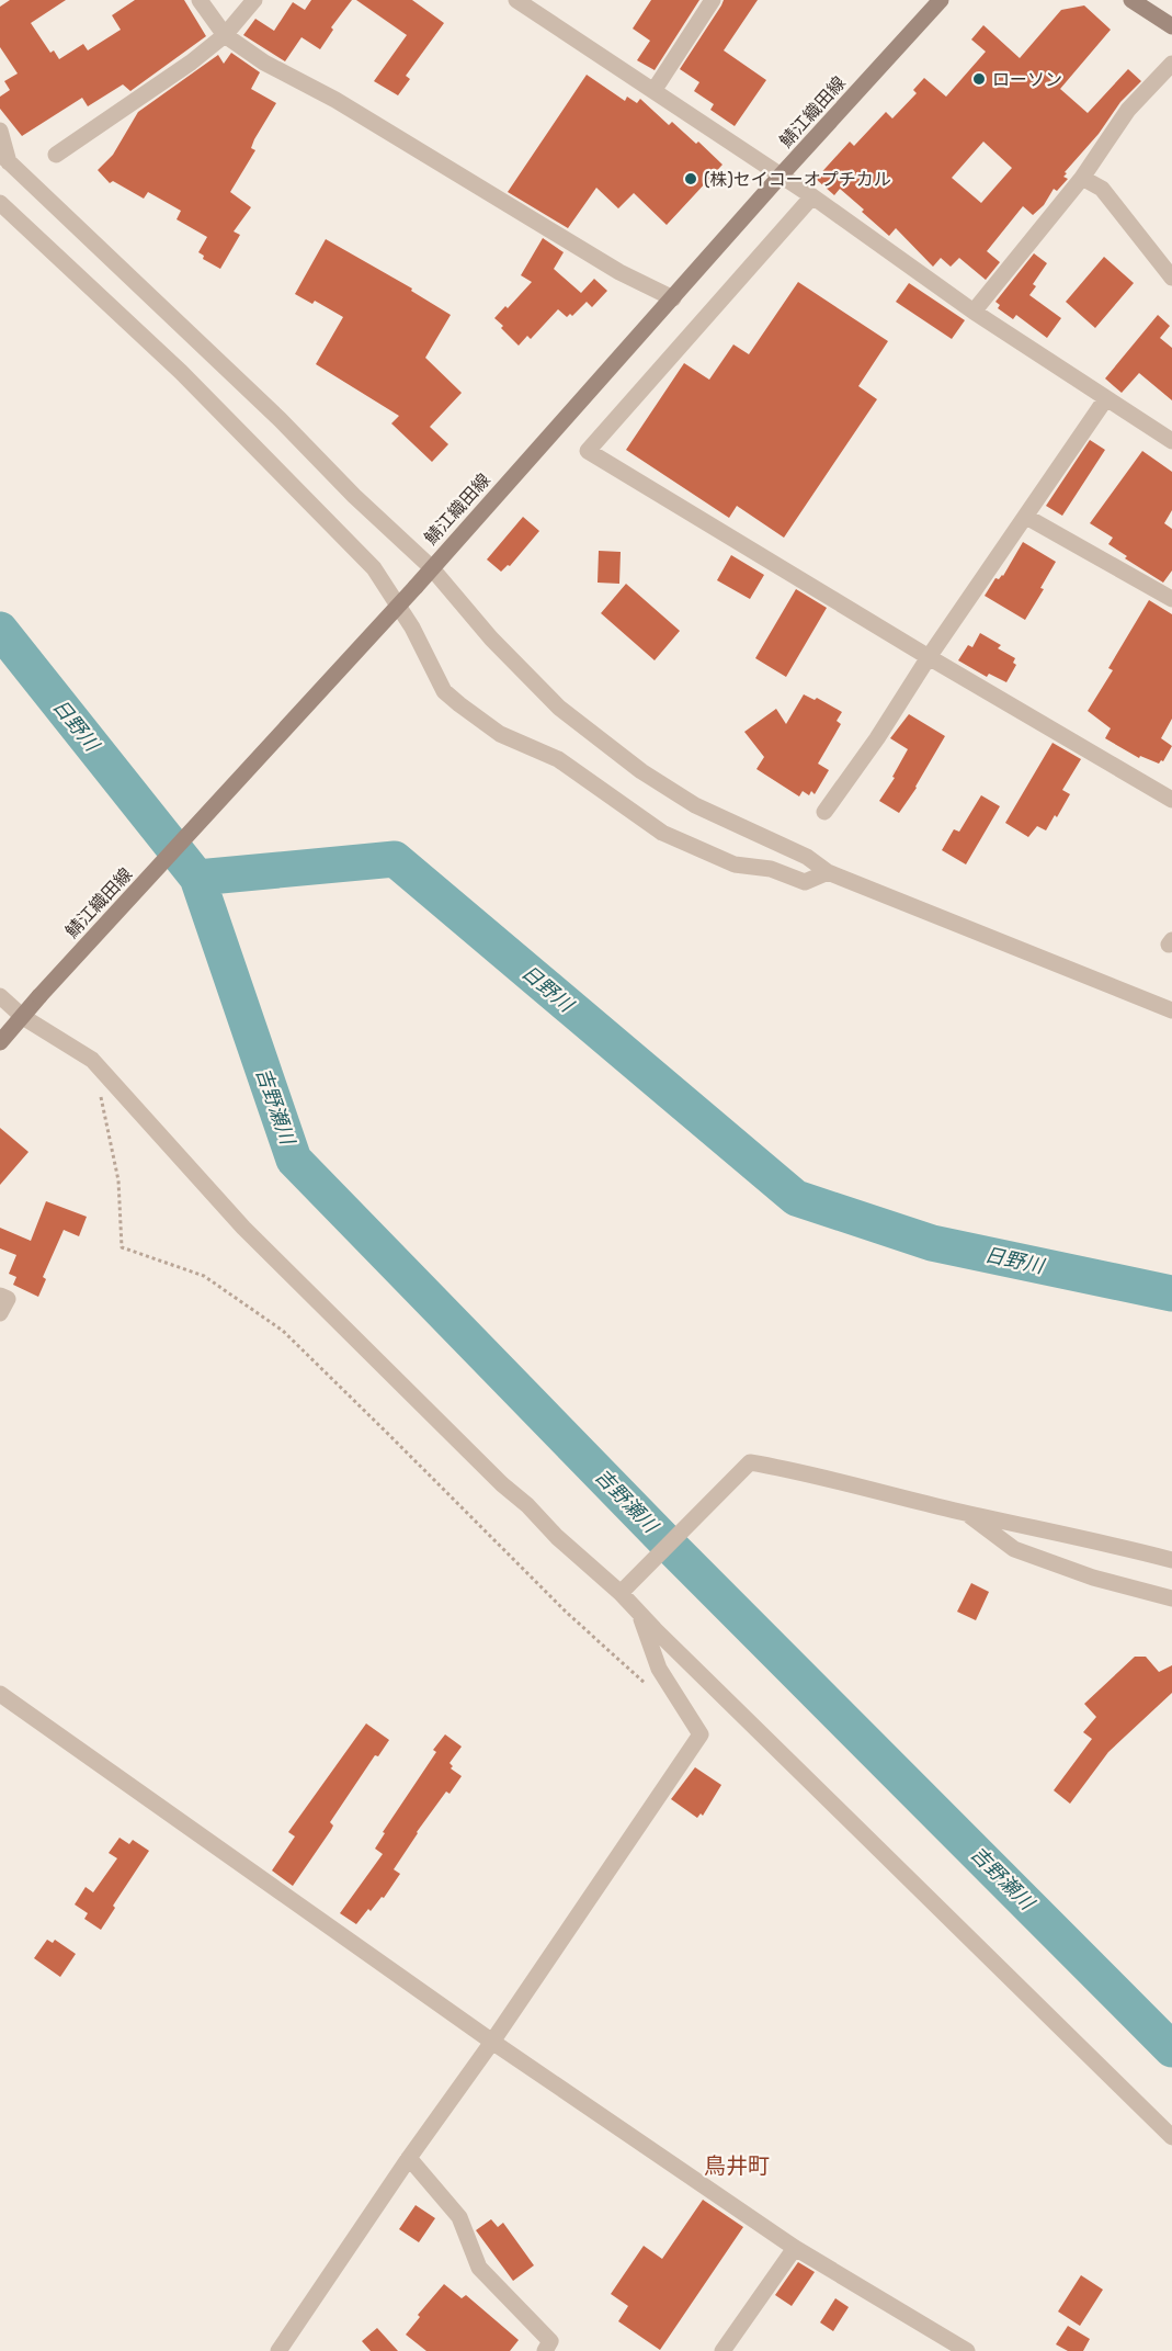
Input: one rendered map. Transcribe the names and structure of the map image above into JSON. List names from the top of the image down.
{
  "streets": {
    "main road": ["鯖江織田線"]
  },
  "districts": ["鳥井町"],
  "water": ["日野川", "吉野瀬川"],
  "places": ["ローソン", "(株)セイコーオプチカル"]
}
